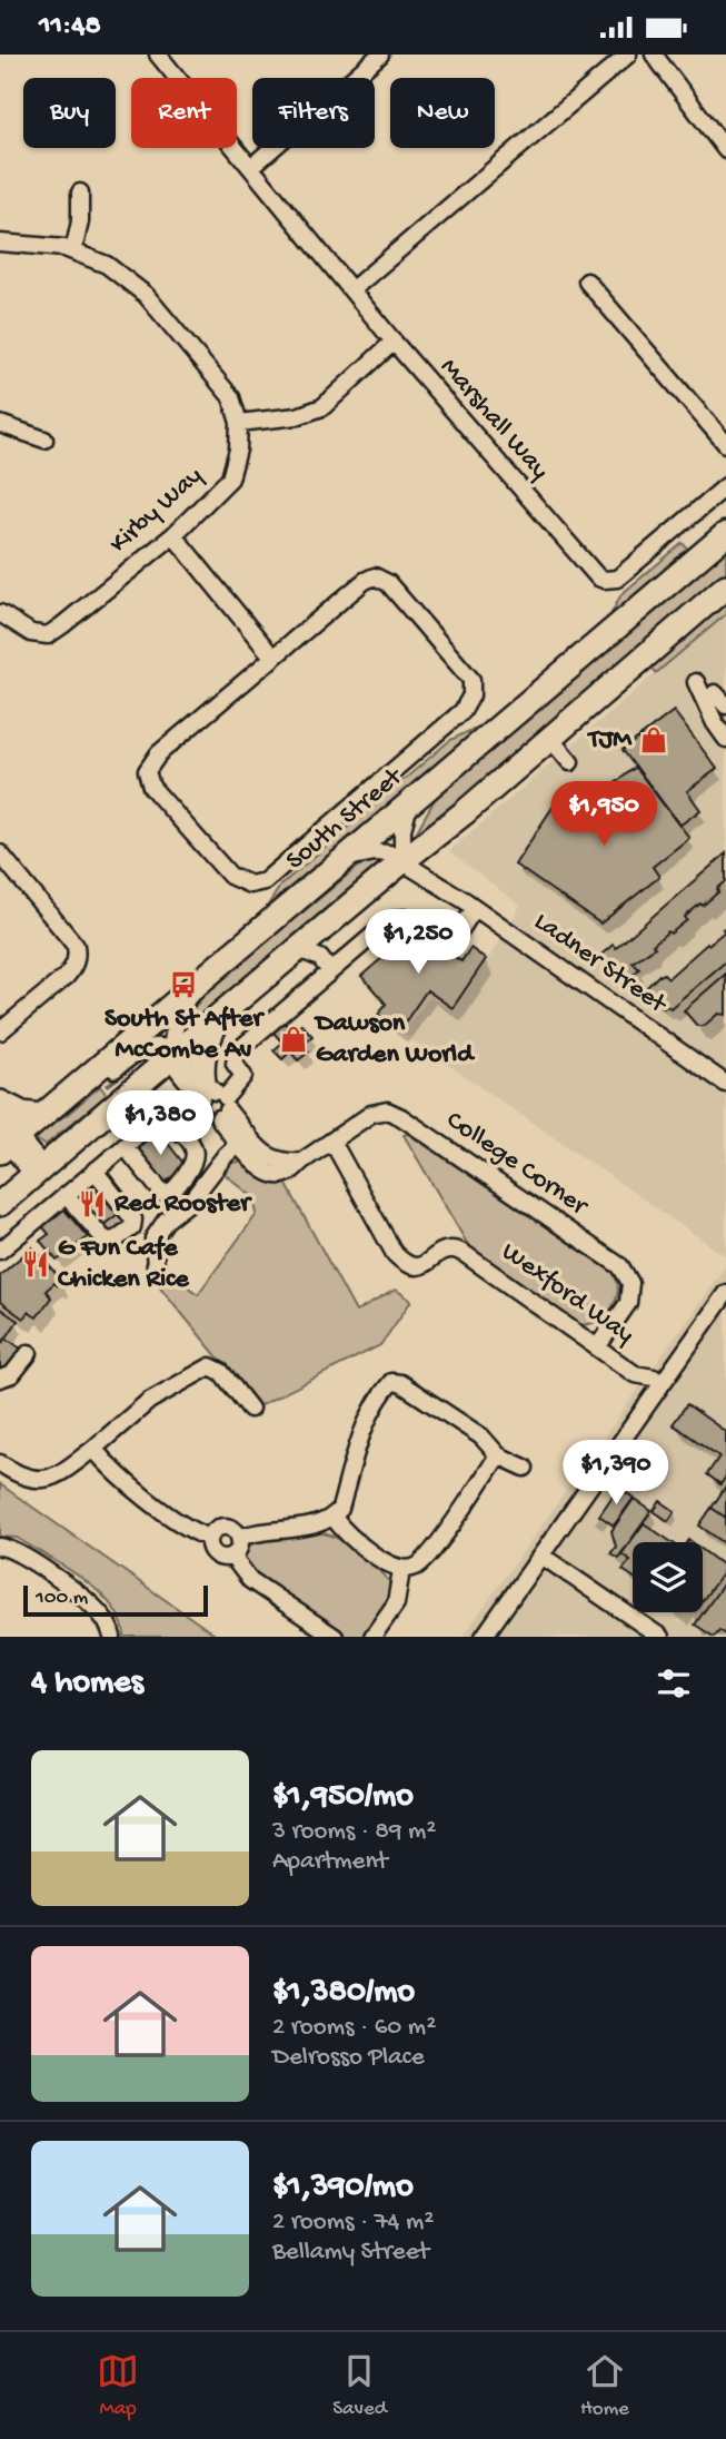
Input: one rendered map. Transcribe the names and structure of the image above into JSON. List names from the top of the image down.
{
  "streets": {
    "highway": ["South Street"],
    "street": [
      "Marshall Way",
      "Kirby Way",
      "Ladner Street",
      "College Corner",
      "Wexford Way"
    ]
  },
  "crossings": [
    ["South Street", "Ladner Street"],
    ["College Corner", "Wexford Way"]
  ],
  "places": {
    "shop": ["TJM", "Dawson Garden World"],
    "bus stop": ["South St After McCombe Av"],
    "restaurant": ["Red Rooster", "G Fun Cafe Chicken Rice"]
  },
  "scale_bar": "100 m",
  "page": {
    "status": "11:48",
    "chip": [
      "Buy",
      "Rent",
      "Filters",
      "New"
    ],
    "price": [
      "$1,950",
      "$1,250",
      "$1,380",
      "$1,390"
    ],
    "scale": "100 m",
    "heading": "4 homes",
    "list": [
      {
        "name": "$1,950/mo",
        "note": "3 rooms · 89 m² · Apartment"
      },
      {
        "name": "$1,380/mo",
        "note": "2 rooms · 60 m² · Delrosso Place"
      },
      {
        "name": "$1,390/mo",
        "note": "2 rooms · 74 m² · Bellamy Street"
      }
    ],
    "tabs": ["Map", "Saved", "Home"]
  }
}
